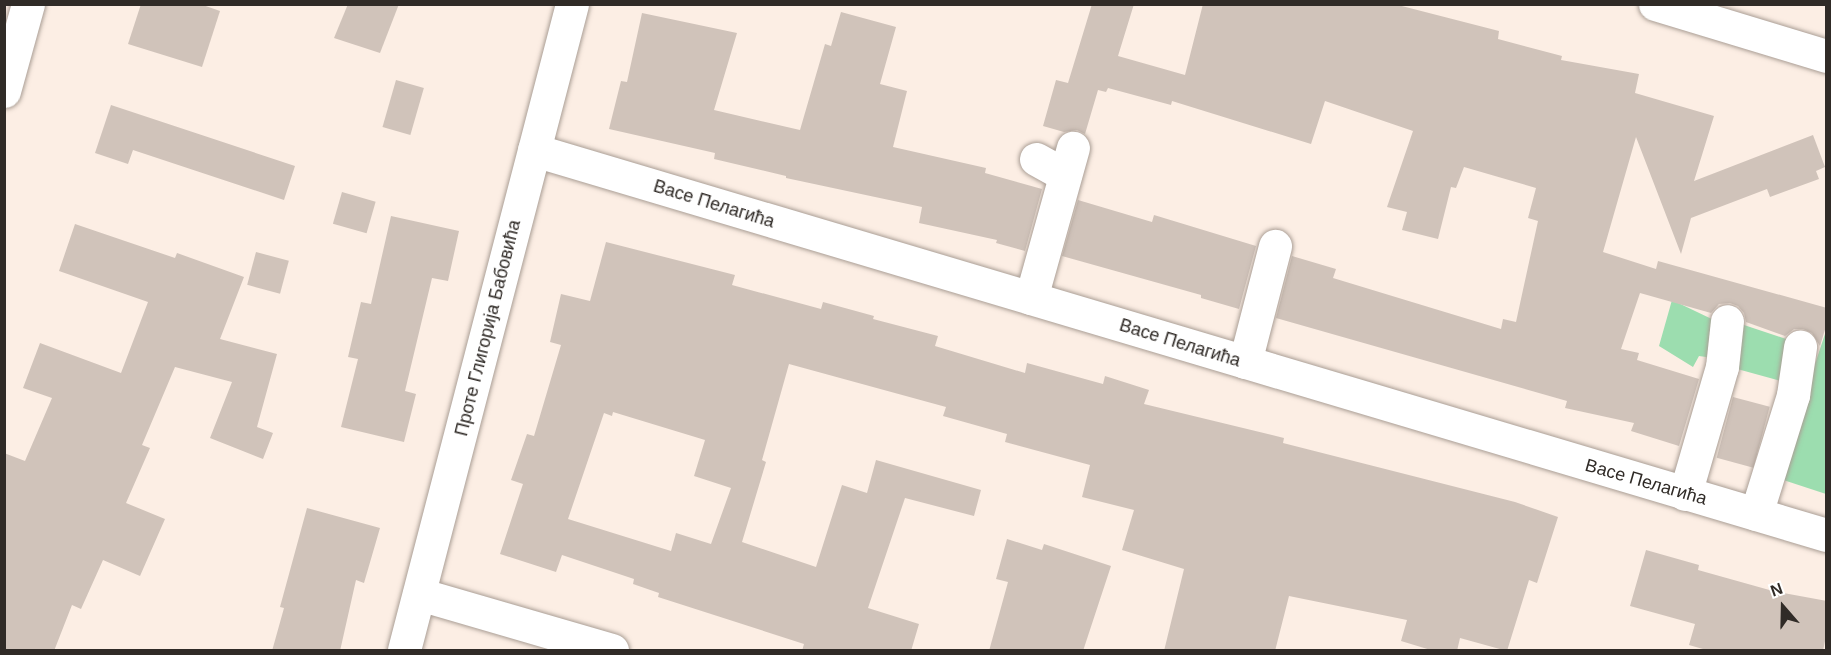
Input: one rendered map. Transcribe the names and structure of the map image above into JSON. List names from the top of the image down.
{
  "streets": {
    "street": ["Васе Пелагића", "Проте Глигорија Бабовића"]
  },
  "crossings": [
    ["Васе Пелагића", "Проте Глигорија Бабовића"]
  ],
  "north": "top"
}
